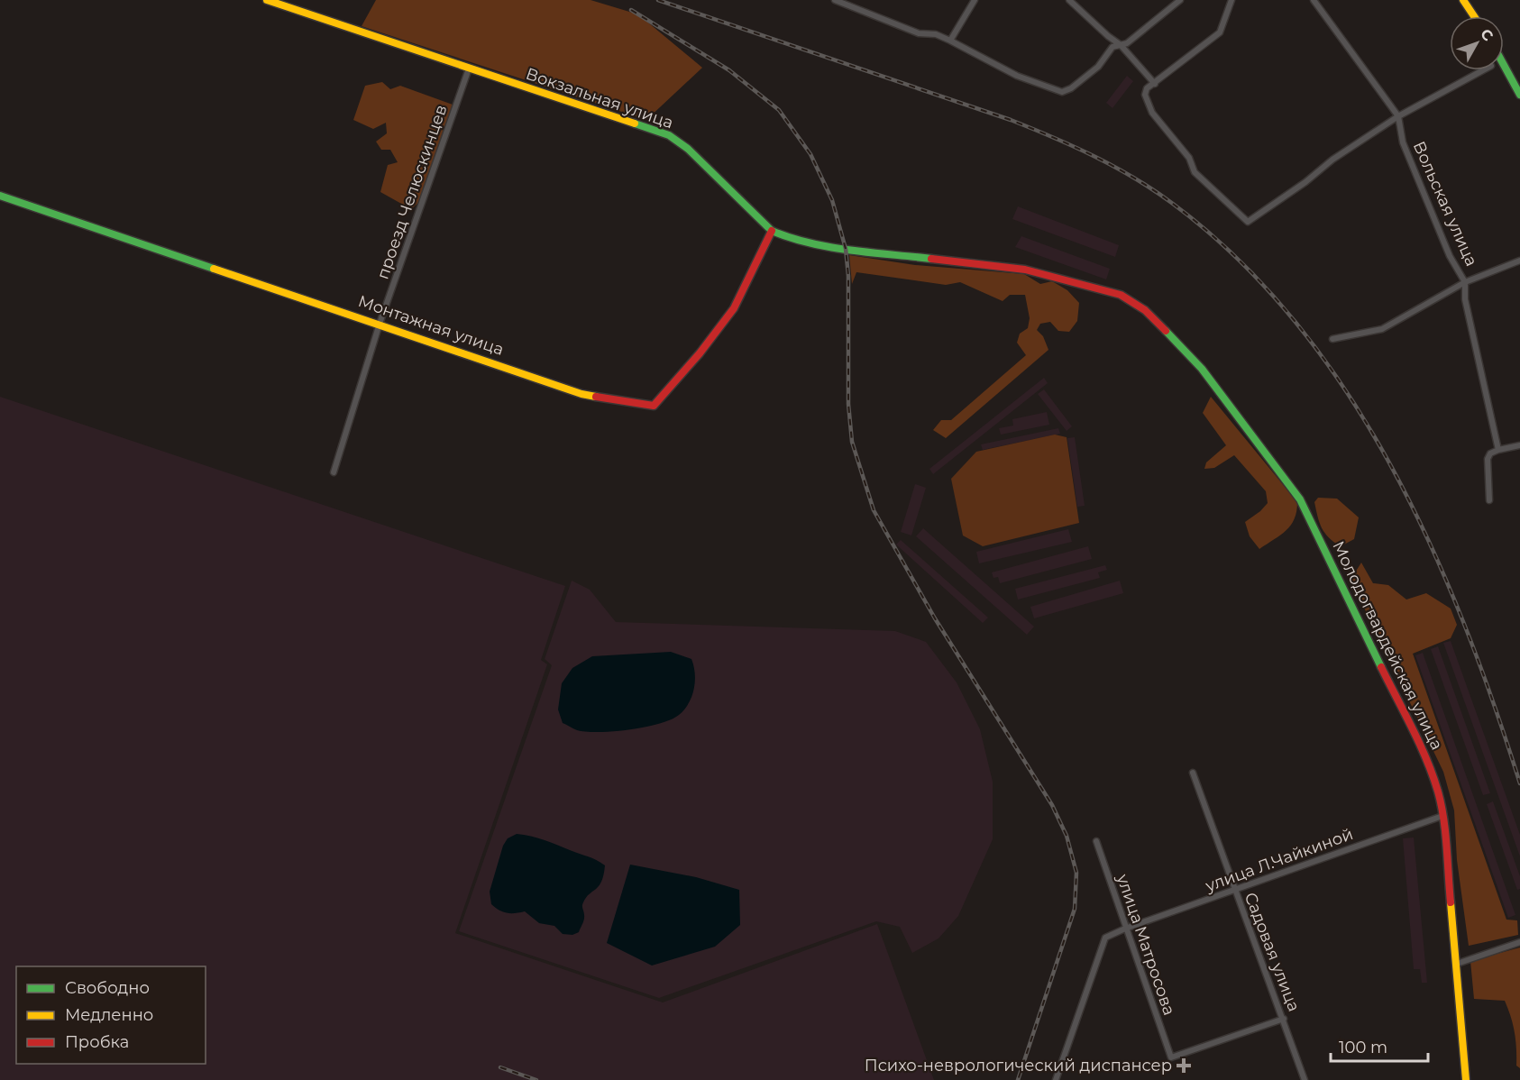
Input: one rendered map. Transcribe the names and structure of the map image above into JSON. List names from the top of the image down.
{
  "streets": {
    "street": [
      "Вокзальная улица",
      "проезд Челюскинцев",
      "Вольская улица",
      "Монтажная улица",
      "Молодогвардейская улица",
      "улица Л.Чайкиной",
      "улица Матросова",
      "Садовая улица"
    ]
  },
  "crossings": [
    ["Вокзальная улица", "проезд Челюскинцев"],
    ["Вокзальная улица", "Монтажная улица"],
    ["Вокзальная улица", "Молодогвардейская улица"],
    ["проезд Челюскинцев", "Монтажная улица"],
    ["Молодогвардейская улица", "улица Л.Чайкиной"],
    ["улица Л.Чайкиной", "улица Матросова"],
    ["улица Л.Чайкиной", "Садовая улица"],
    ["улица Матросова", "Садовая улица"]
  ],
  "places": {
    "health": ["Психо-неврологический диспансер"]
  },
  "legend": ["Свободно", "Медленно", "Пробка"],
  "scale_bar": "100 m",
  "north": "top right"
}
